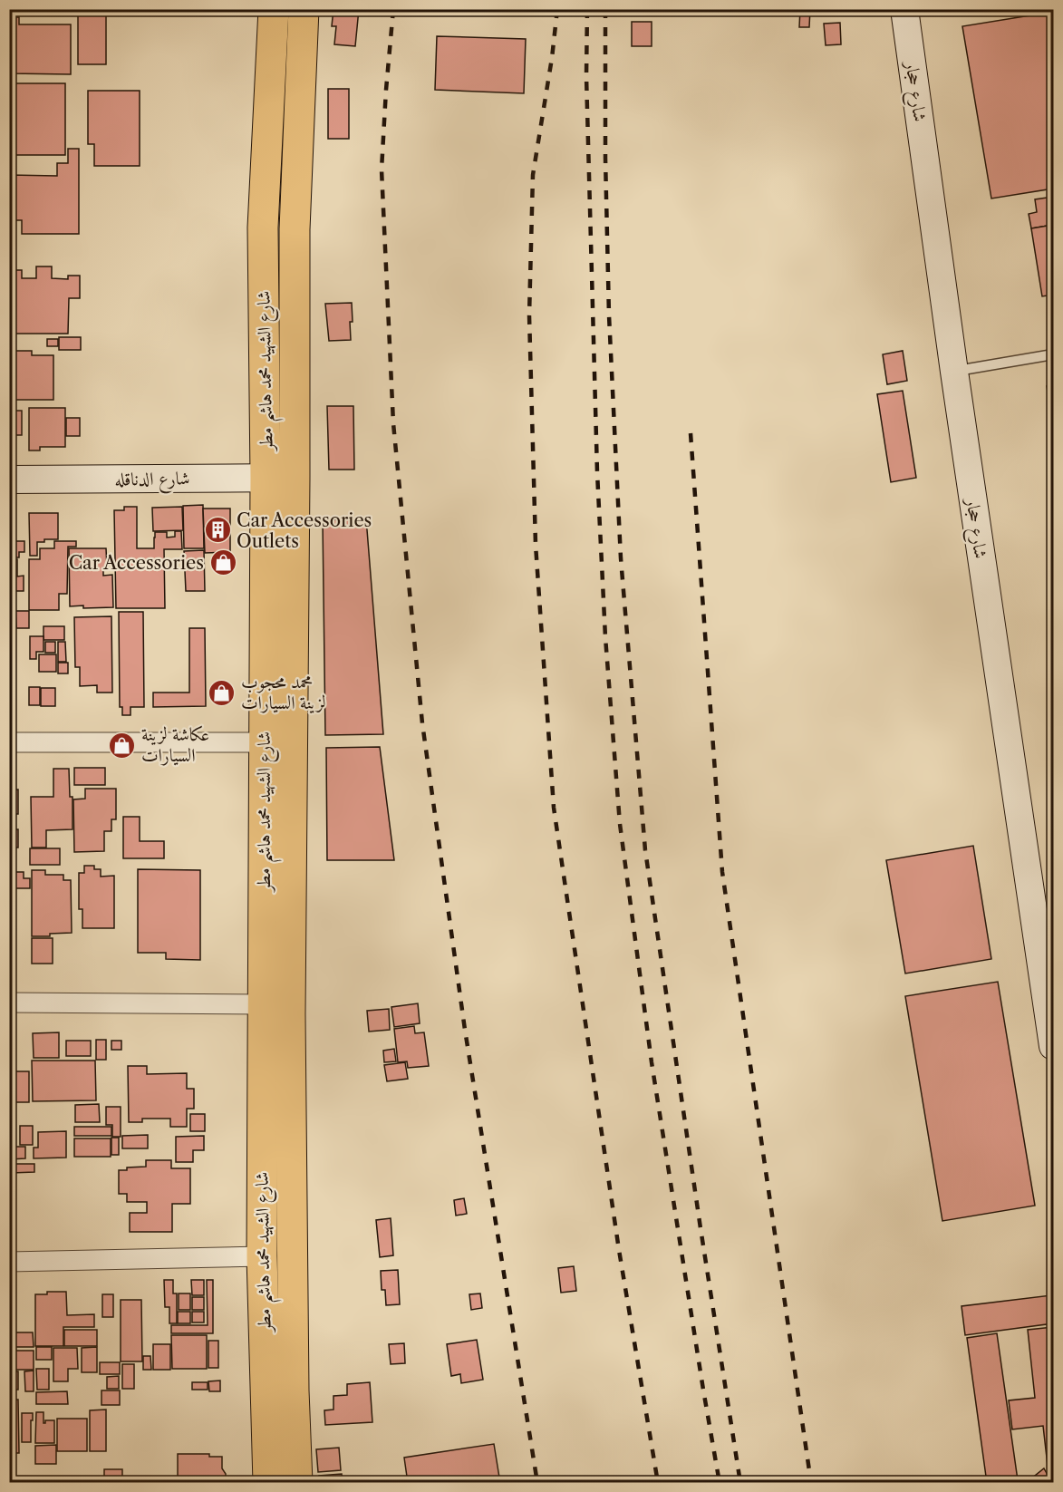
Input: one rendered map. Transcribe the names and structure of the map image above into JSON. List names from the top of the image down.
{
  "streets": {
    "main road": ["شارع الشهيد محمد هاشم مطر"],
    "street": ["شارع حجار", "شارع الدناقله"]
  },
  "crossings": [
    ["شارع الشهيد محمد هاشم مطر", "شارع الدناقله"]
  ],
  "places": {
    "building": ["Car Accessories Outlets"],
    "shop": ["Car Accessories", "محمد محجوب لزينة السيارات", "عكاشة لزينة السيارات"]
  }
}
